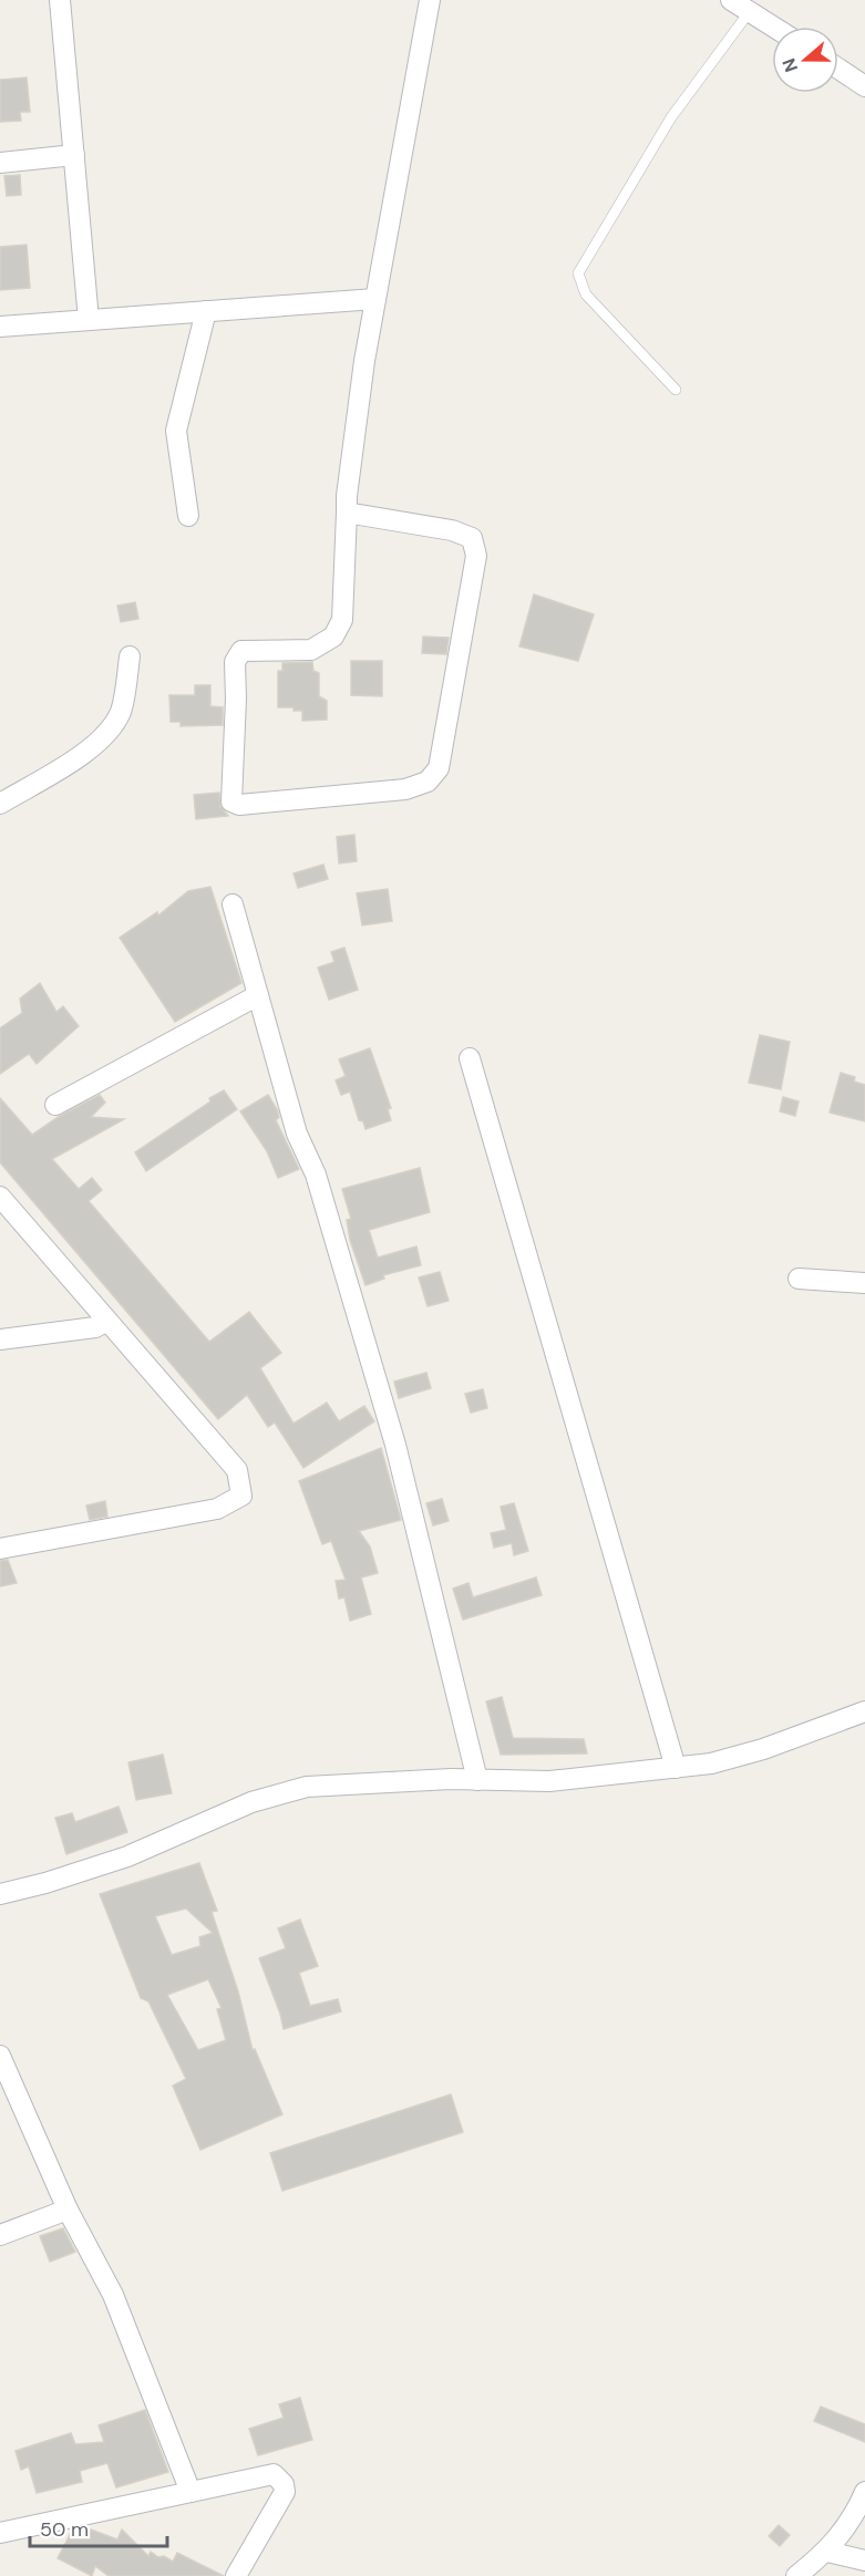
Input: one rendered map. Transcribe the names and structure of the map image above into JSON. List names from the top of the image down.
{
  "scale_bar": "50 m",
  "north": "left"
}
